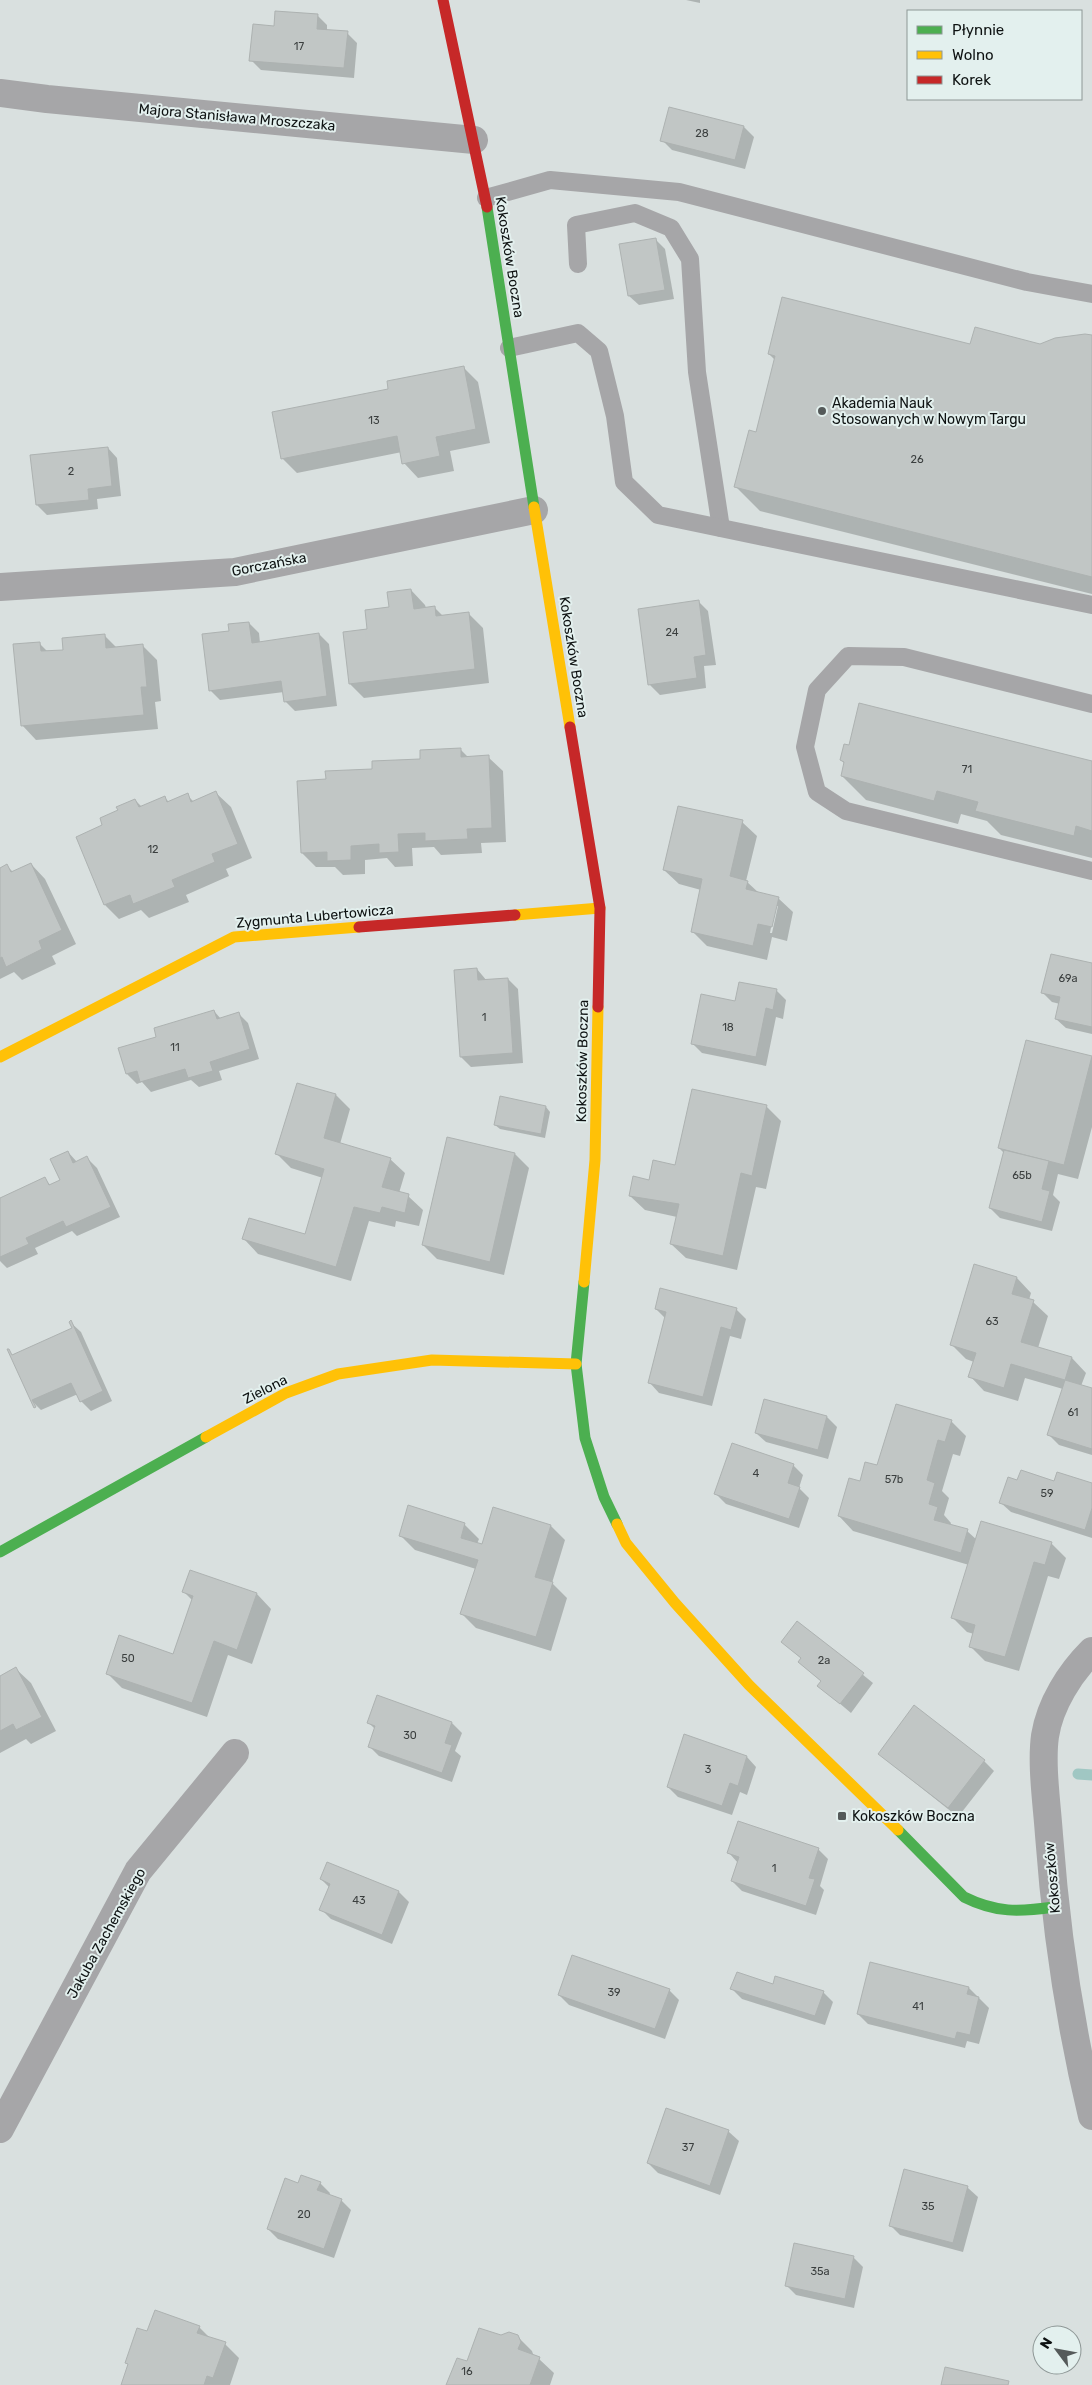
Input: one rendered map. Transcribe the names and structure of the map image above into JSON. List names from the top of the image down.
{
  "streets": {
    "street": [
      "Majora Stanisława Mroszczaka",
      "Kokoszków Boczna",
      "Gorczańska",
      "Zygmunta Lubertowicza",
      "Zielona",
      "Kokoszków",
      "Jakuba Zachemskiego"
    ]
  },
  "crossings": [
    ["Majora Stanisława Mroszczaka", "Kokoszków Boczna"],
    ["Kokoszków Boczna", "Gorczańska"],
    ["Kokoszków Boczna", "Zygmunta Lubertowicza"],
    ["Kokoszków Boczna", "Zielona"],
    ["Kokoszków Boczna", "Kokoszków"]
  ],
  "places": {
    "other": ["Akademia Nauk Stosowanych w Nowym Targu"],
    "transit": ["Kokoszków Boczna"]
  },
  "house_numbers": [
    "17",
    "28",
    "13",
    "26",
    "2",
    "24",
    "71",
    "12",
    "69a",
    "1",
    "18",
    "11",
    "65b",
    "63",
    "61",
    "4",
    "57b",
    "59",
    "50",
    "2a",
    "30",
    "3",
    "1",
    "43",
    "39",
    "41",
    "37",
    "35",
    "20",
    "35a",
    "16"
  ],
  "legend": ["Płynnie", "Wolno", "Korek"],
  "north": "top left"
}
